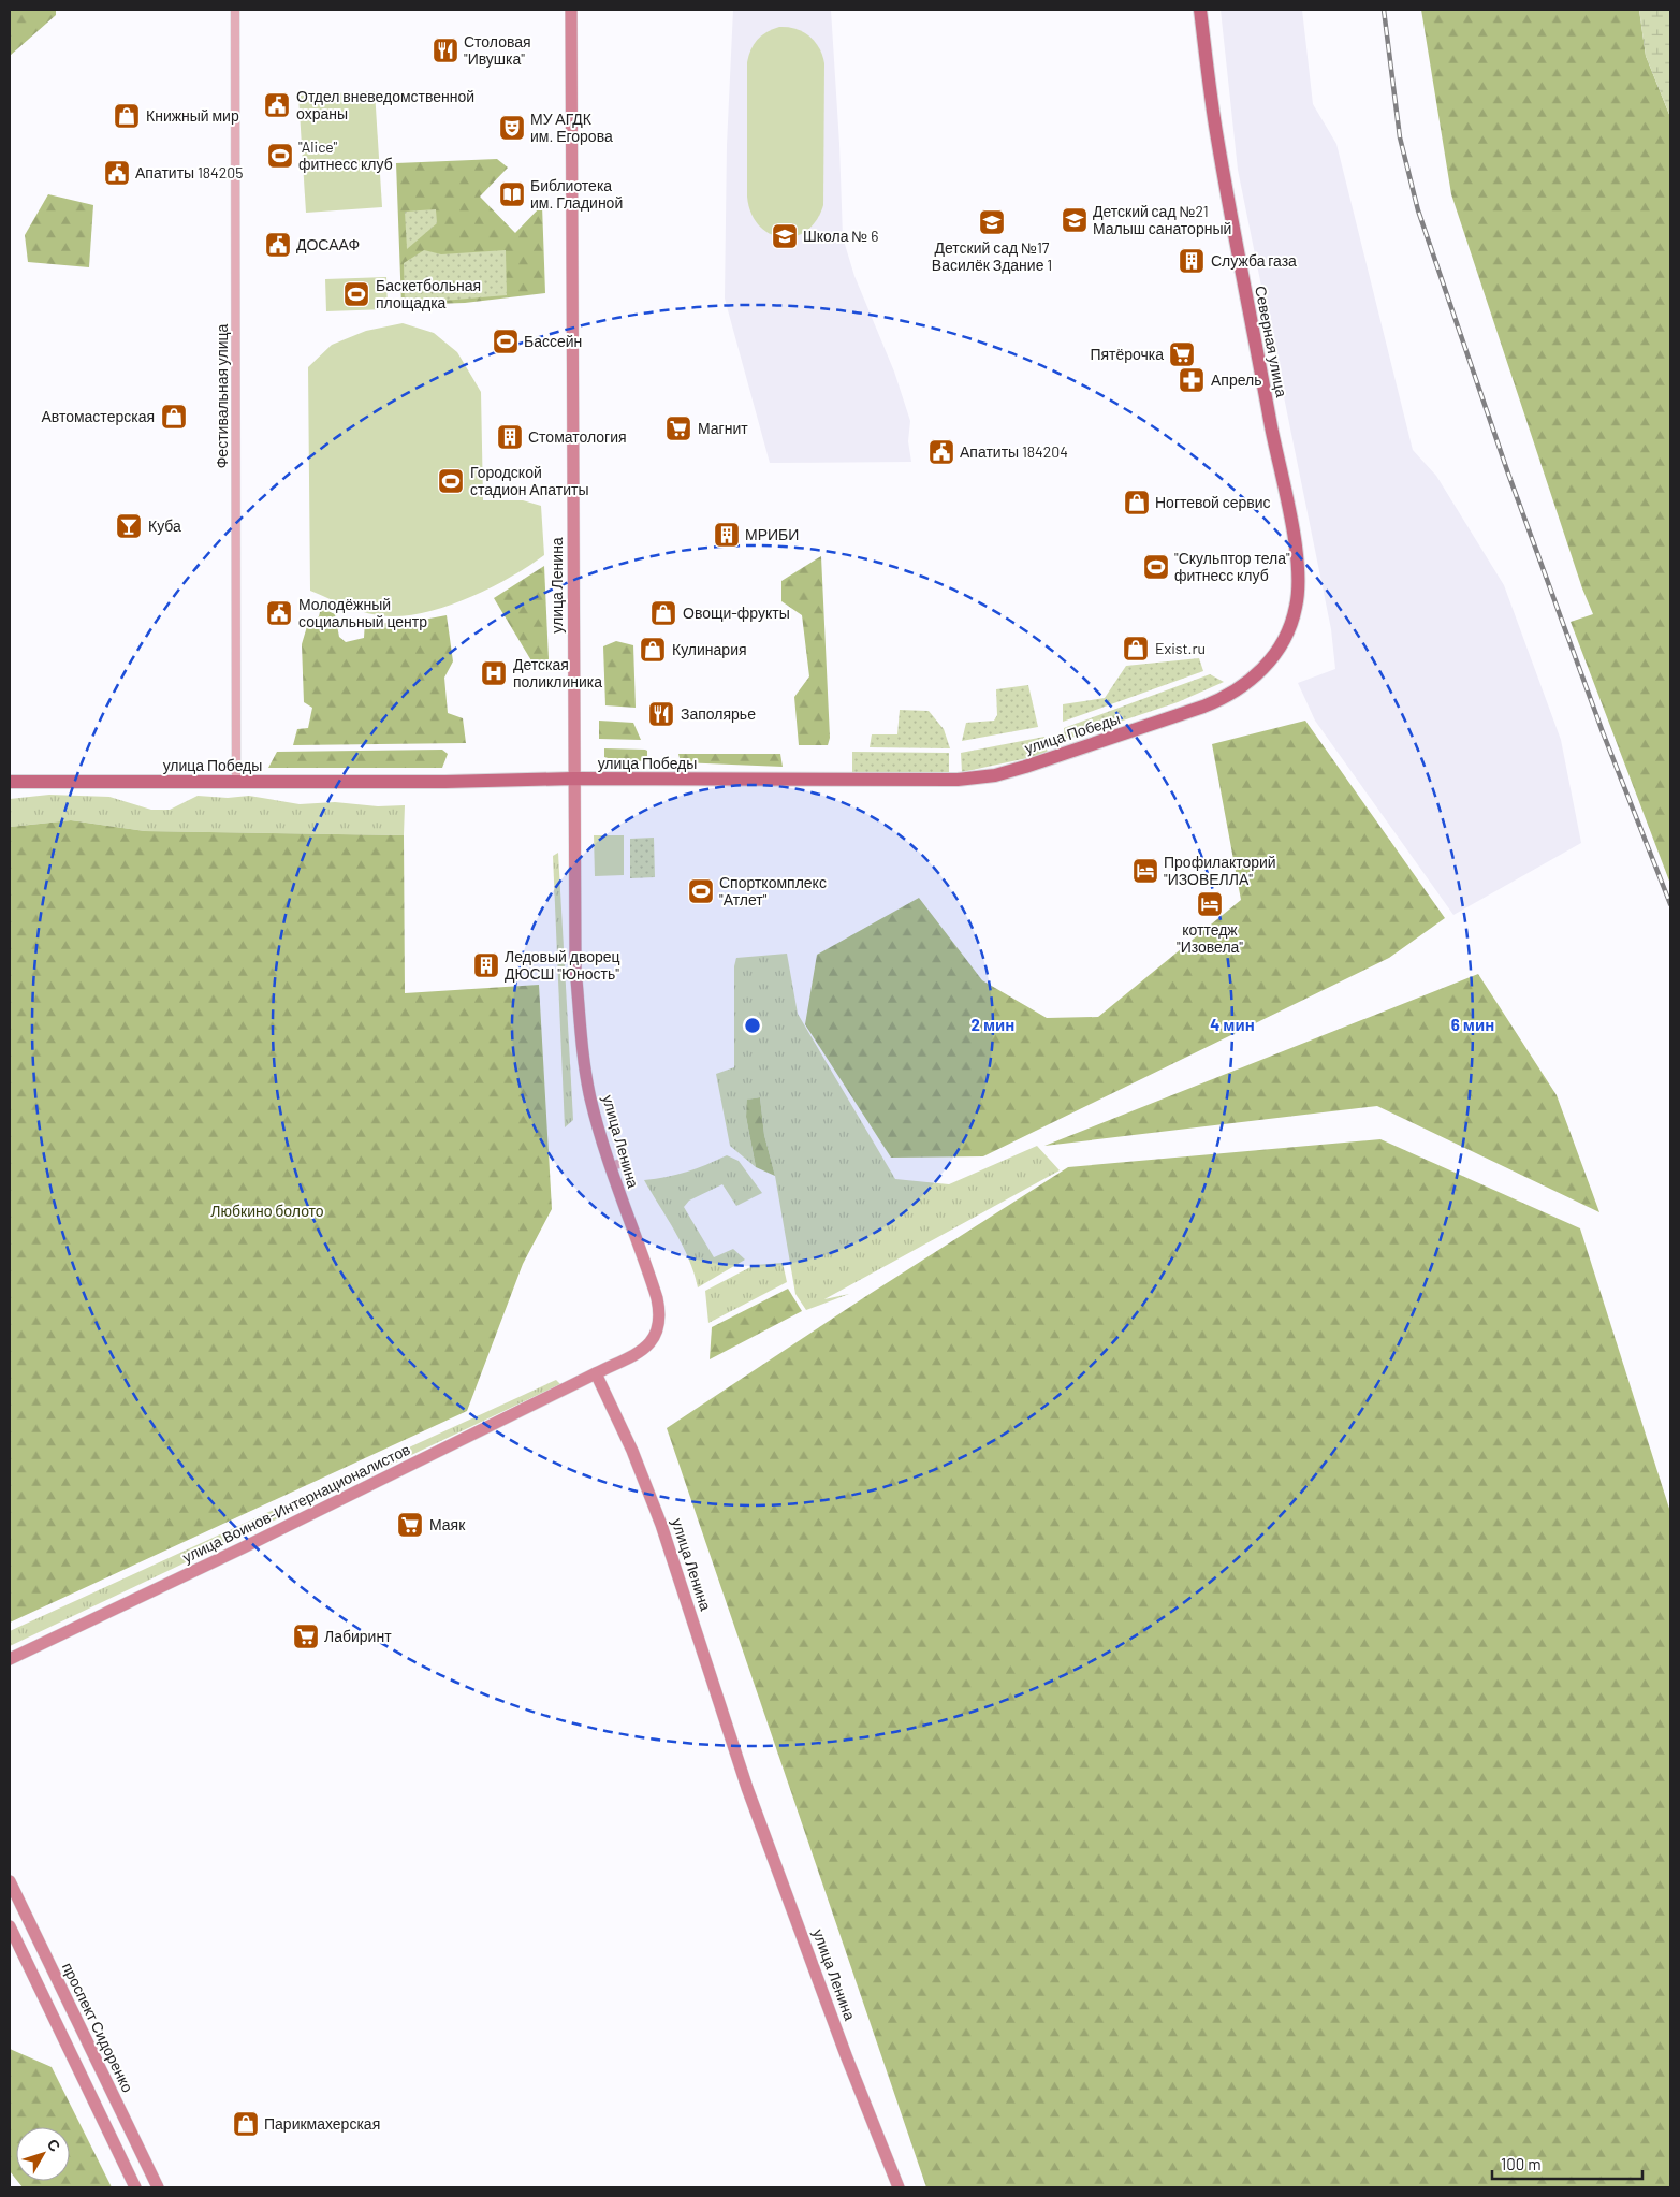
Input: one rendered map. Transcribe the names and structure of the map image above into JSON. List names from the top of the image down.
{
  "streets": {
    "main road": ["Северная улица", "улица Победы"],
    "street": [
      "Фестивальная улица",
      "улица Ленина",
      "улица Воинов-Интернационалистов",
      "проспект Сидоренко"
    ]
  },
  "crossings": [
    ["Северная улица", "улица Победы"],
    ["Фестивальная улица", "улица Победы"],
    ["улица Ленина", "улица Победы"],
    ["улица Ленина", "улица Воинов-Интернационалистов"]
  ],
  "parks": ["Любкино болото"],
  "places": {
    "restaurant": ["Столовая \"Ивушка\"", "Заполярье"],
    "public building": [
      "Отдел вневедомственной охраны",
      "Апатиты 184205",
      "ДОСААФ",
      "Апатиты 184204",
      "Молодёжный социальный центр"
    ],
    "shop": [
      "Книжный мир",
      "Автомастерская",
      "Ногтевой сервис",
      "Овощи-фрукты",
      "Exist.ru",
      "Кулинария",
      "Парикмахерская"
    ],
    "theatre": ["МУ АГДК им. Егорова"],
    "sports": [
      "\"Alice\" фитнесс клуб",
      "Баскетбольная площадка",
      "Бассейн",
      "Городской стадион Апатиты",
      "\"Скульптор тела\" фитнесс клуб",
      "Спорткомплекс \"Атлет\""
    ],
    "library": ["Библиотека им. Гладиной"],
    "school or university": ["Детский сад №21 Малыш санаторный", "Детский сад №17 Василёк Здание 1", "Школа № 6"],
    "building": [
      "Служба газа",
      "Стоматология",
      "МРИБИ",
      "Ледовый дворец ДЮСШ \"Юность\""
    ],
    "supermarket": [
      "Пятёрочка",
      "Магнит",
      "Маяк",
      "Лабиринт"
    ],
    "pharmacy": ["Апрель"],
    "bar": ["Куба"],
    "hospital": ["Детская поликлиника"],
    "hotel": ["Профилакторий \"ИЗОВЕЛЛА\"", "коттедж \"Изовела\""]
  },
  "scale_bar": "100 m",
  "north": "top right",
  "rings": ["2 мин", "4 мин", "6 мин"]
}
